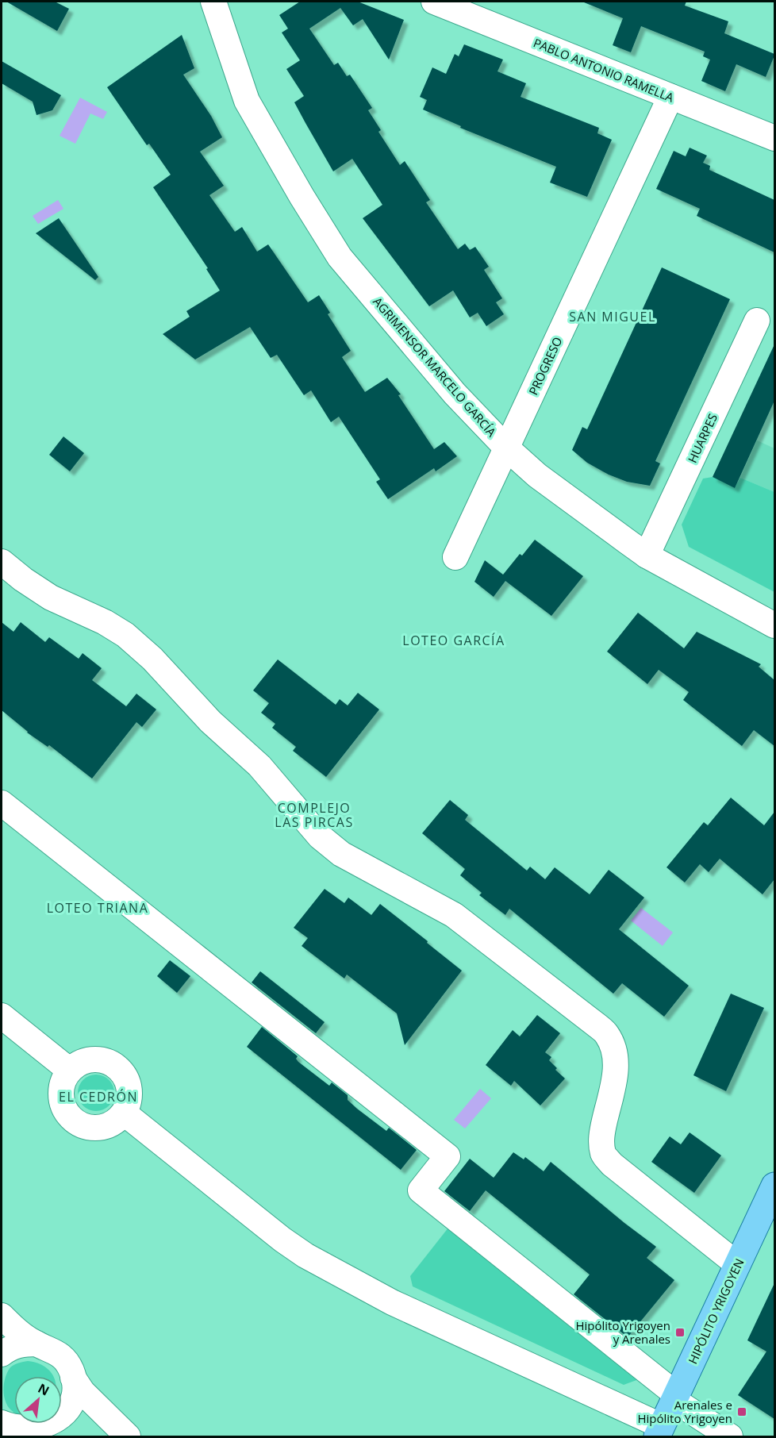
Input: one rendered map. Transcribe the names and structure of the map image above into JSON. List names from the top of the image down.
{
  "streets": {
    "main road": ["HIPÓLITO YRIGOYEN"],
    "street": [
      "PABLO ANTONIO RAMELLA",
      "PROGRESO",
      "AGRIMENSOR MARCELO GARCÍA",
      "HUARPES"
    ]
  },
  "crossings": [
    ["PABLO ANTONIO RAMELLA", "PROGRESO"],
    ["PROGRESO", "AGRIMENSOR MARCELO GARCÍA"],
    ["AGRIMENSOR MARCELO GARCÍA", "HUARPES"]
  ],
  "districts": [
    "SAN MIGUEL",
    "LOTEO GARCÍA",
    "COMPLEJO LAS PIRCAS",
    "LOTEO TRIANA",
    "EL CEDRÓN"
  ],
  "places": {
    "transit": ["Hipólito Yrigoyen y Arenales", "Arenales e Hipólito Yrigoyen"]
  },
  "north": "top right"
}
